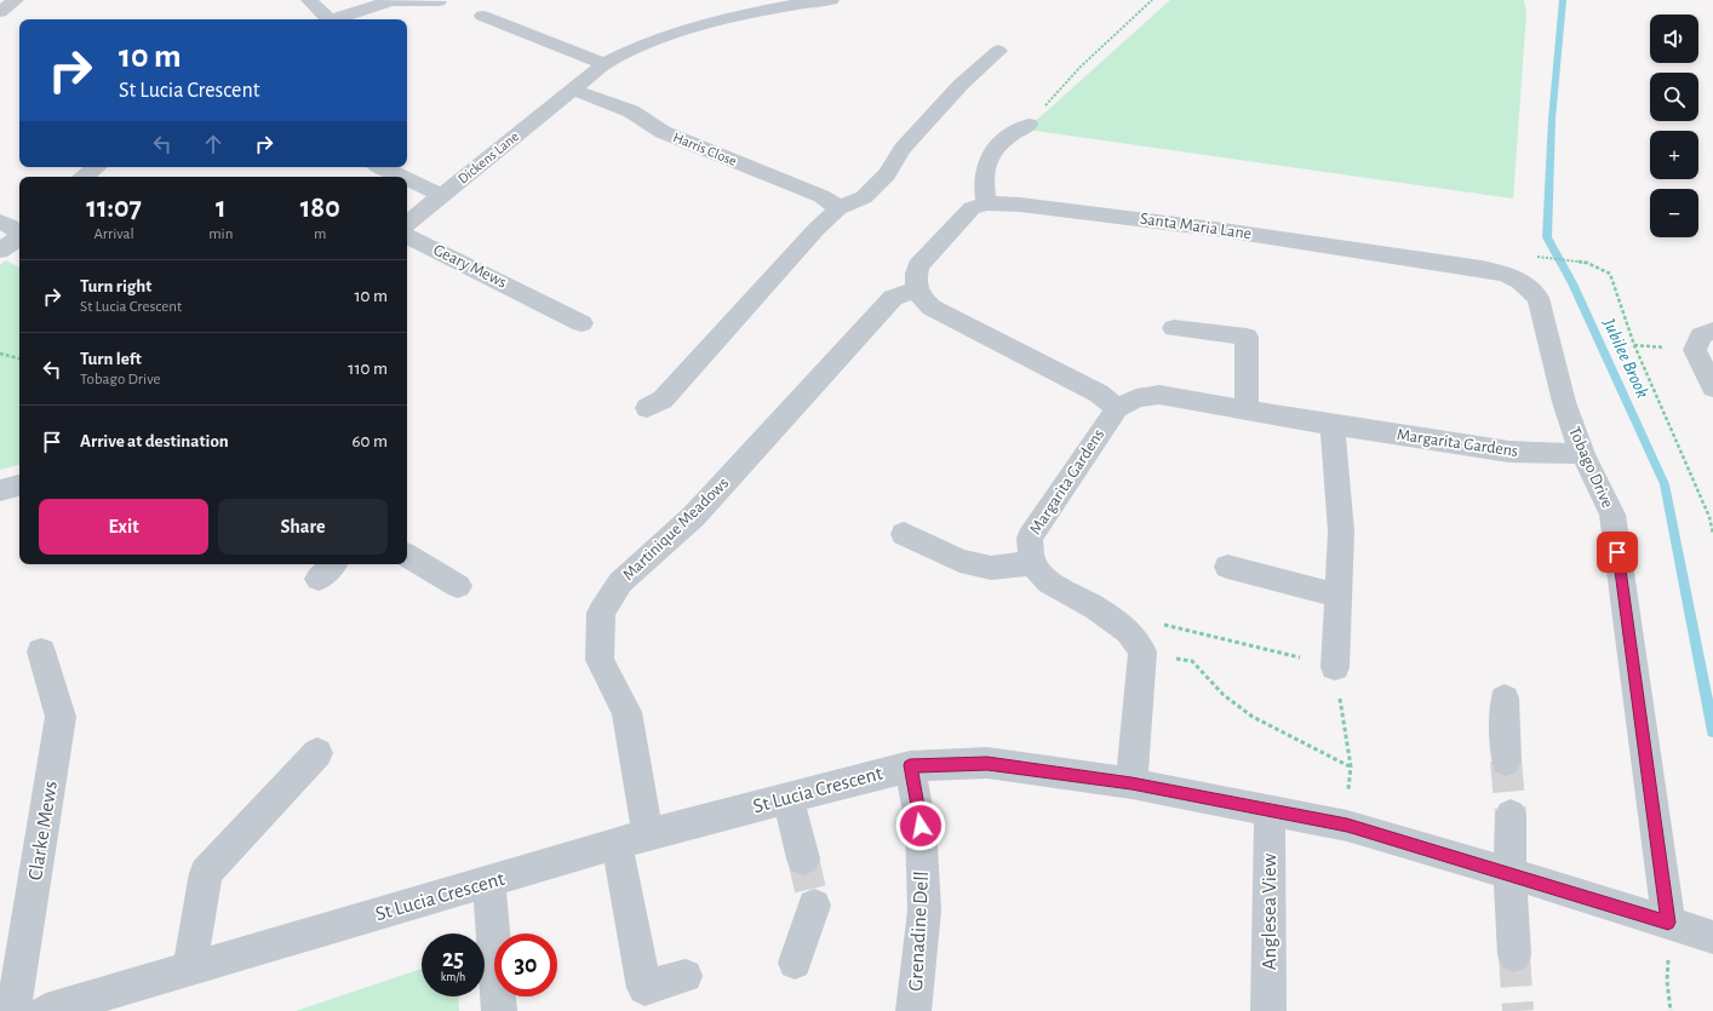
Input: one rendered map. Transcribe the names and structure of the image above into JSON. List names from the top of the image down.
{
  "streets": {
    "street": [
      "Harris Close",
      "Dickens Lane",
      "Santa Maria Lane",
      "Geary Mews",
      "Margarita Gardens",
      "Tobago Drive",
      "Martinique Meadows",
      "St Lucia Crescent",
      "Clarke Mews",
      "Anglesea View",
      "Grenadine Dell"
    ]
  },
  "crossings": [
    ["Harris Close", "Dickens Lane"],
    ["Santa Maria Lane", "Tobago Drive"],
    ["Margarita Gardens", "Tobago Drive"],
    ["Tobago Drive", "St Lucia Crescent"],
    ["Martinique Meadows", "St Lucia Crescent"],
    ["St Lucia Crescent", "Anglesea View"],
    ["St Lucia Crescent", "Grenadine Dell"]
  ],
  "water": ["Jubilee Brook"],
  "page": {
    "map_buttons": ["+", "−"],
    "turn": ["10 m", "St Lucia Crescent"],
    "eta": [
      "11:07",
      "Arrival",
      "1",
      "min",
      "180",
      "m"
    ],
    "list": [
      {
        "name": "Turn right",
        "note": "St Lucia Crescent",
        "value": "10 m"
      },
      {
        "name": "Turn left",
        "note": "Tobago Drive",
        "value": "110 m"
      },
      {
        "name": "Arrive at destination",
        "value": "60 m"
      }
    ],
    "buttons": ["Exit", "Share"],
    "speed": "25 km/h",
    "limit": "30"
  }
}
